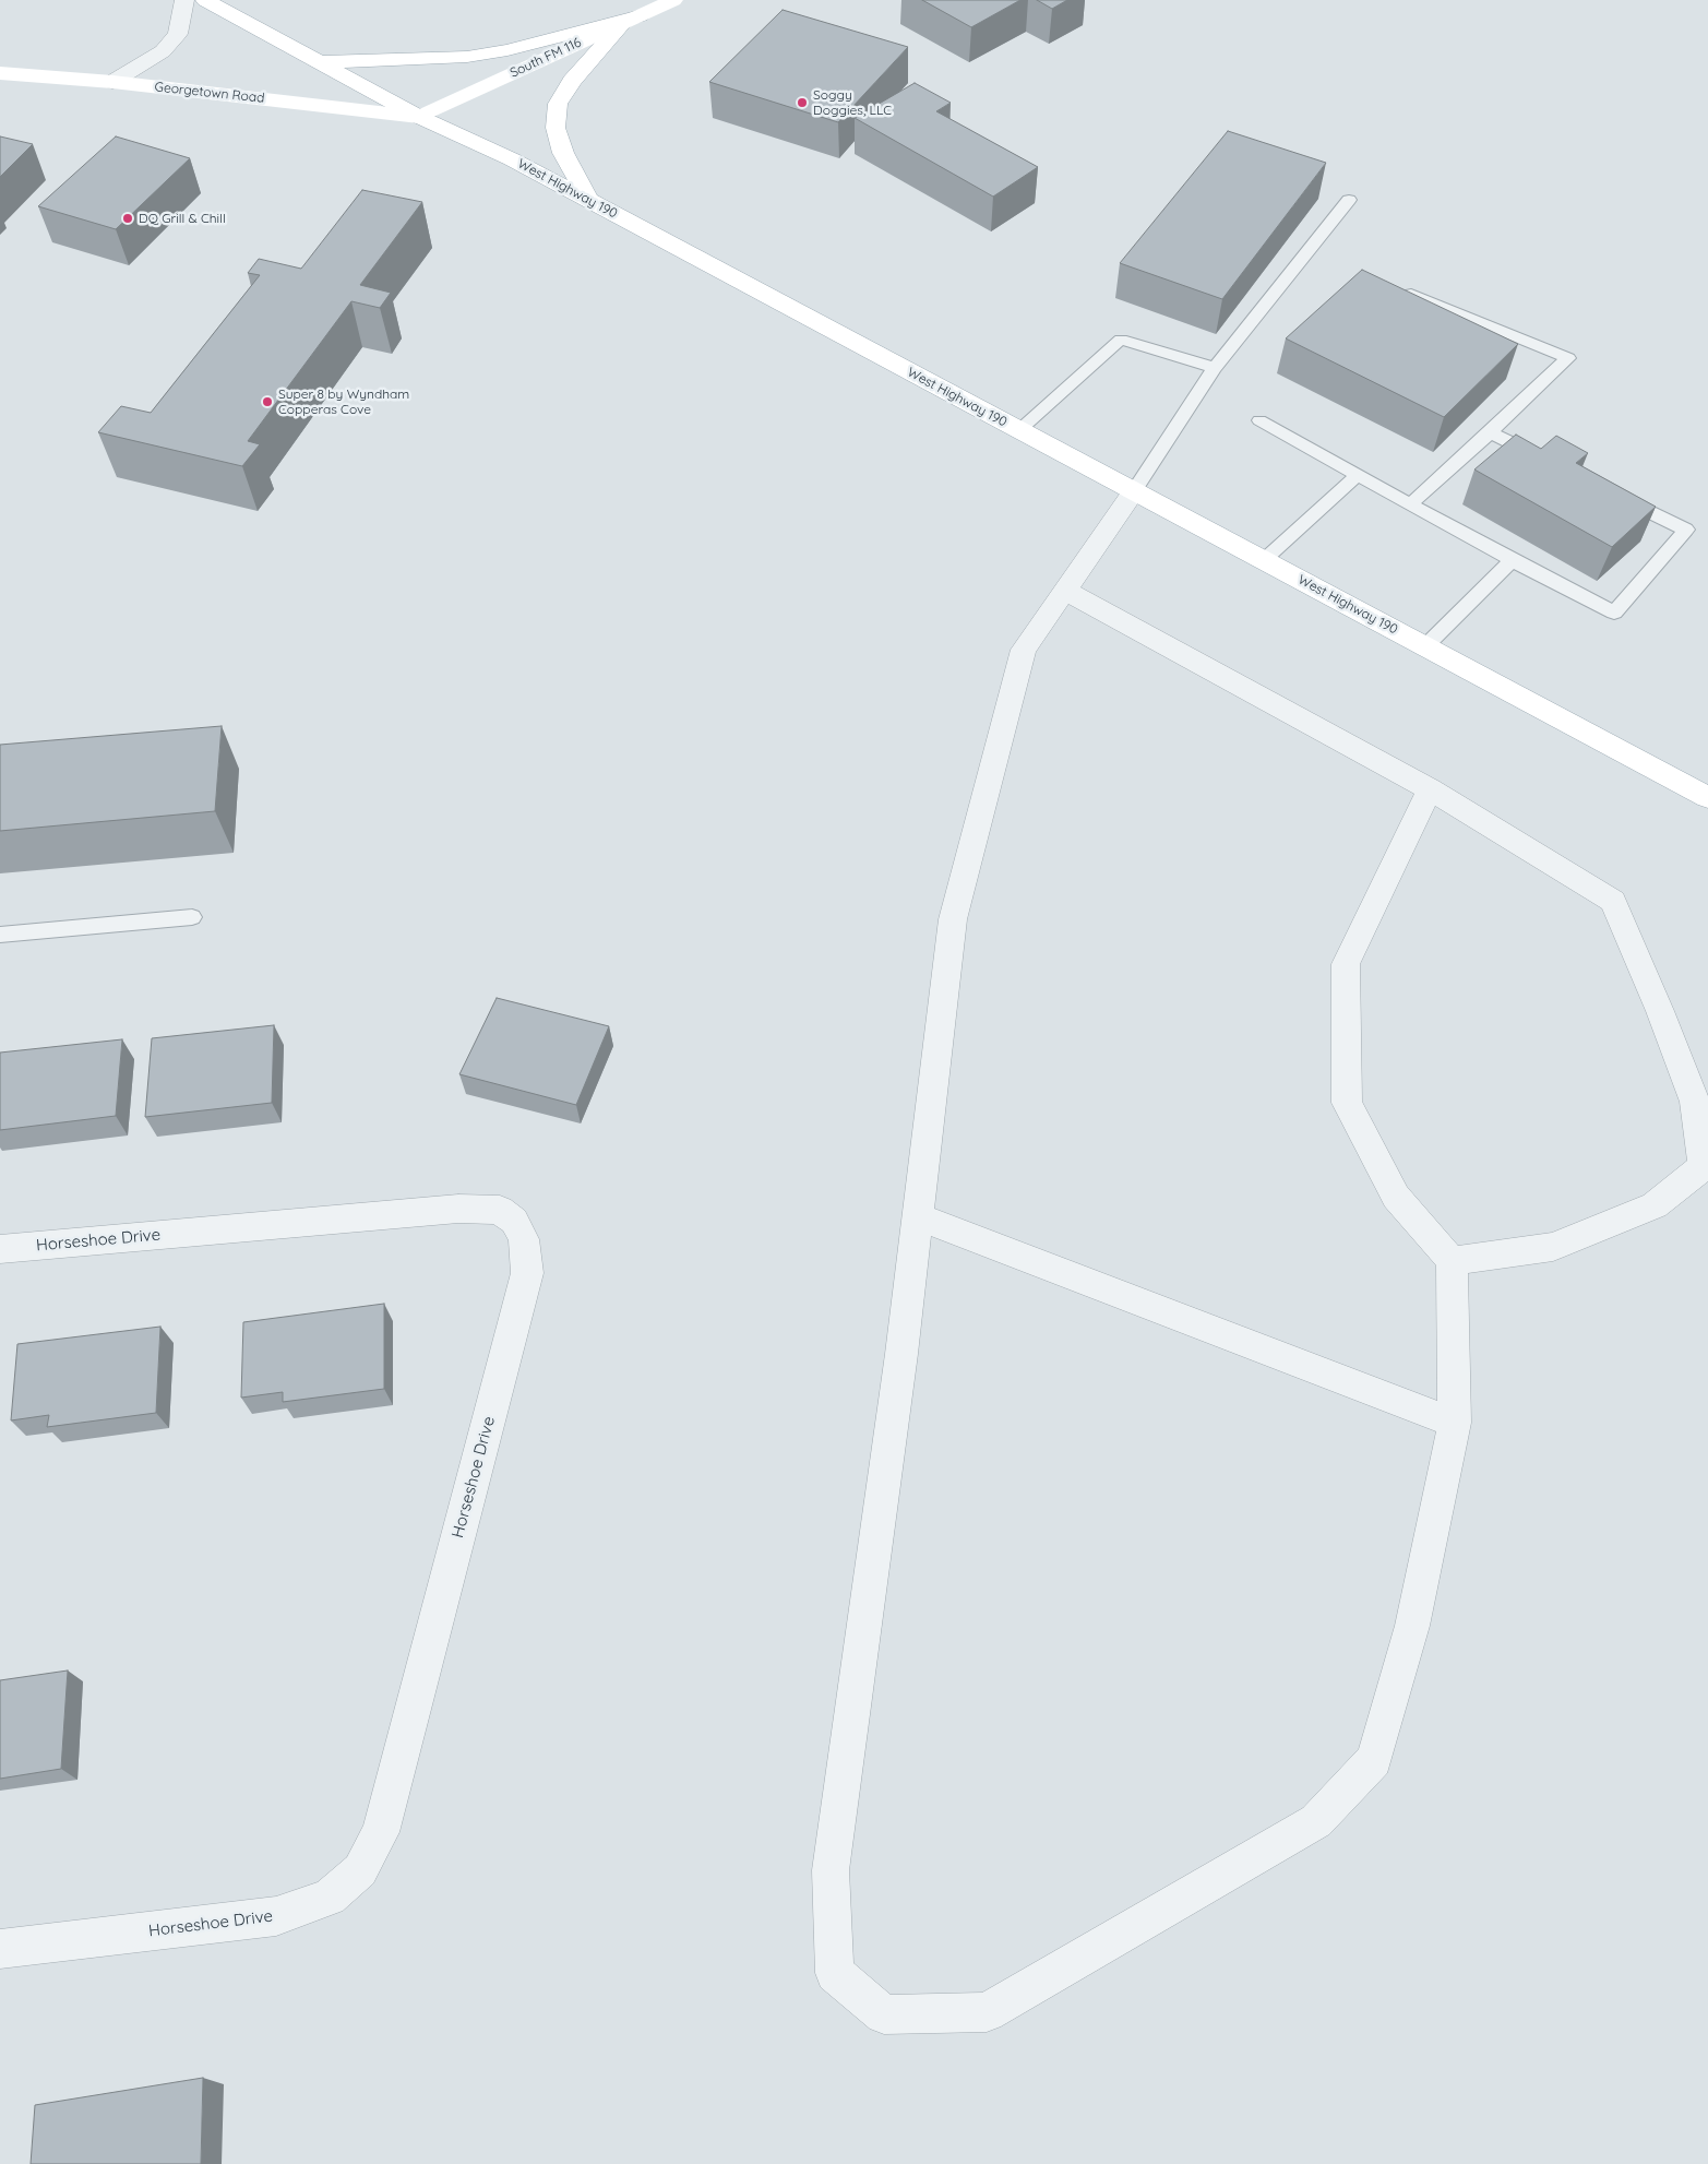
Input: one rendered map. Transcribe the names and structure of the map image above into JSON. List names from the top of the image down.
{
  "streets": {
    "main road": ["South FM 116", "Georgetown Road", "West Highway 190"],
    "street": ["Horseshoe Drive"]
  },
  "crossings": [
    ["South FM 116", "Georgetown Road"],
    ["South FM 116", "West Highway 190"],
    ["Georgetown Road", "West Highway 190"]
  ],
  "places": ["Soggy Doggies, LLC", "DQ Grill & Chill", "Super 8 by Wyndham Copperas Cove"]
}
